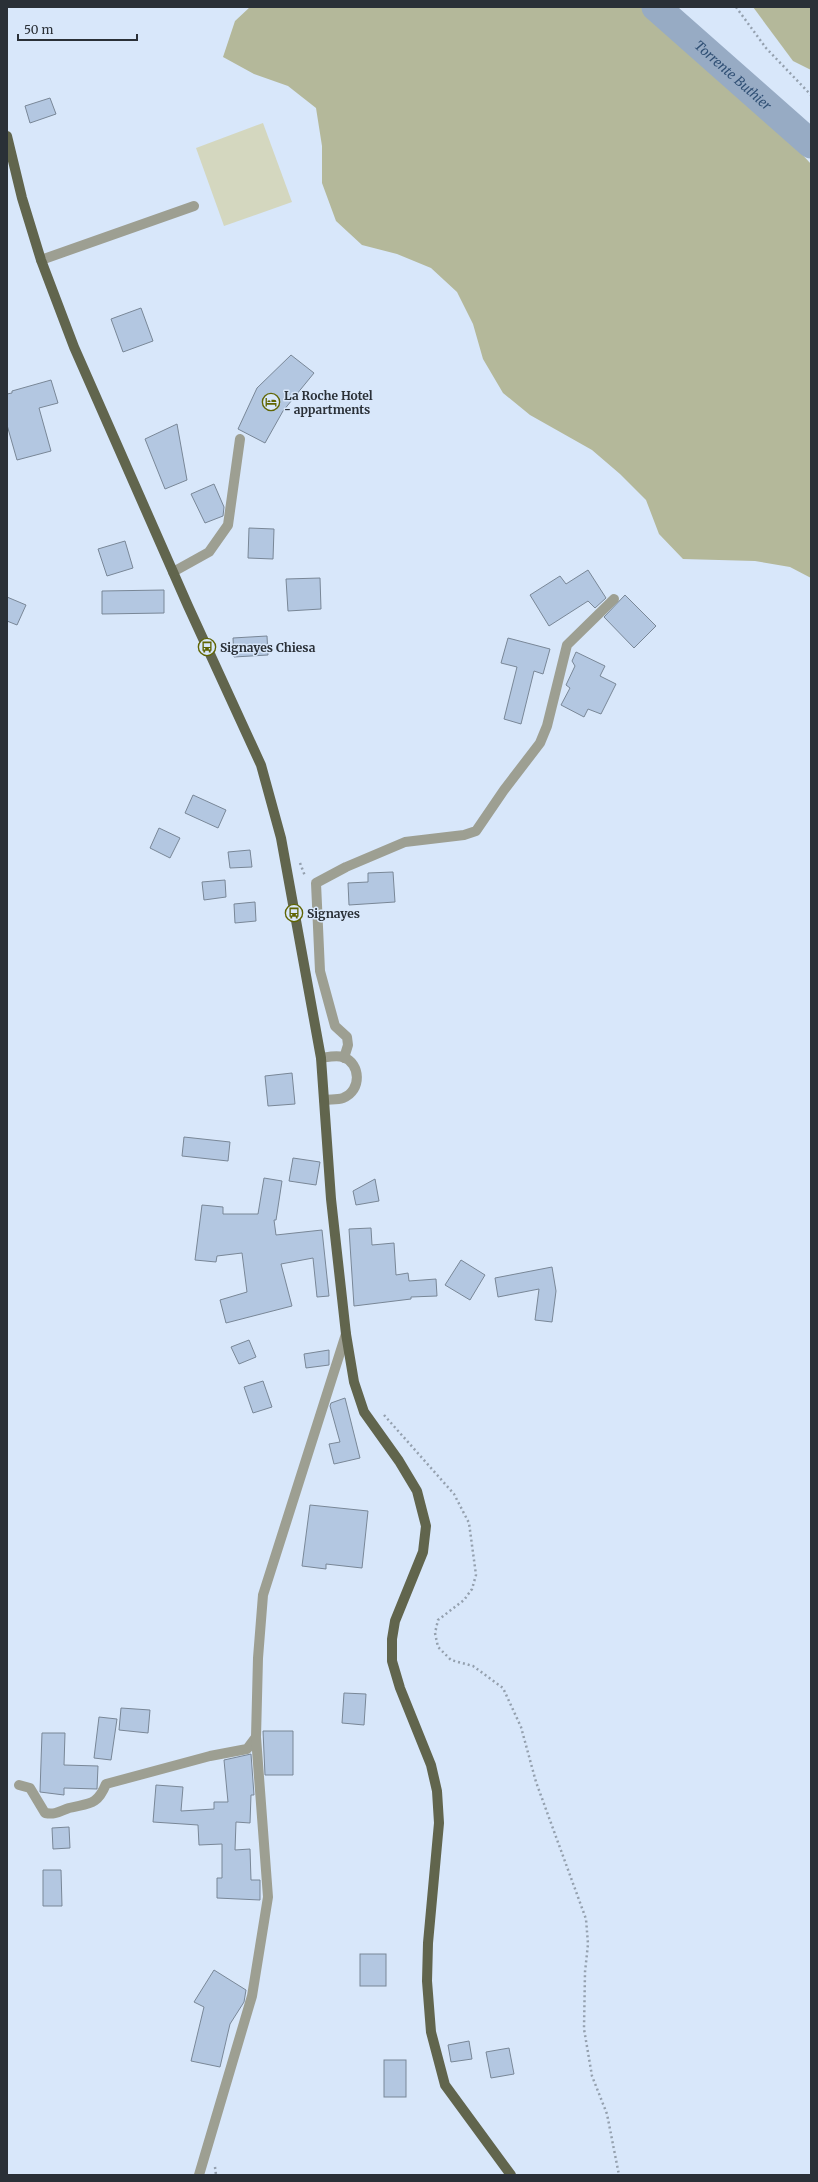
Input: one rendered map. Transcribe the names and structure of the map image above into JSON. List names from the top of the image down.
{
  "water": ["Torrente Buthier"],
  "places": {
    "hotel": ["La Roche Hotel - appartments"],
    "bus stop": ["Signayes Chiesa", "Signayes"]
  },
  "scale_bar": "50 m"
}
